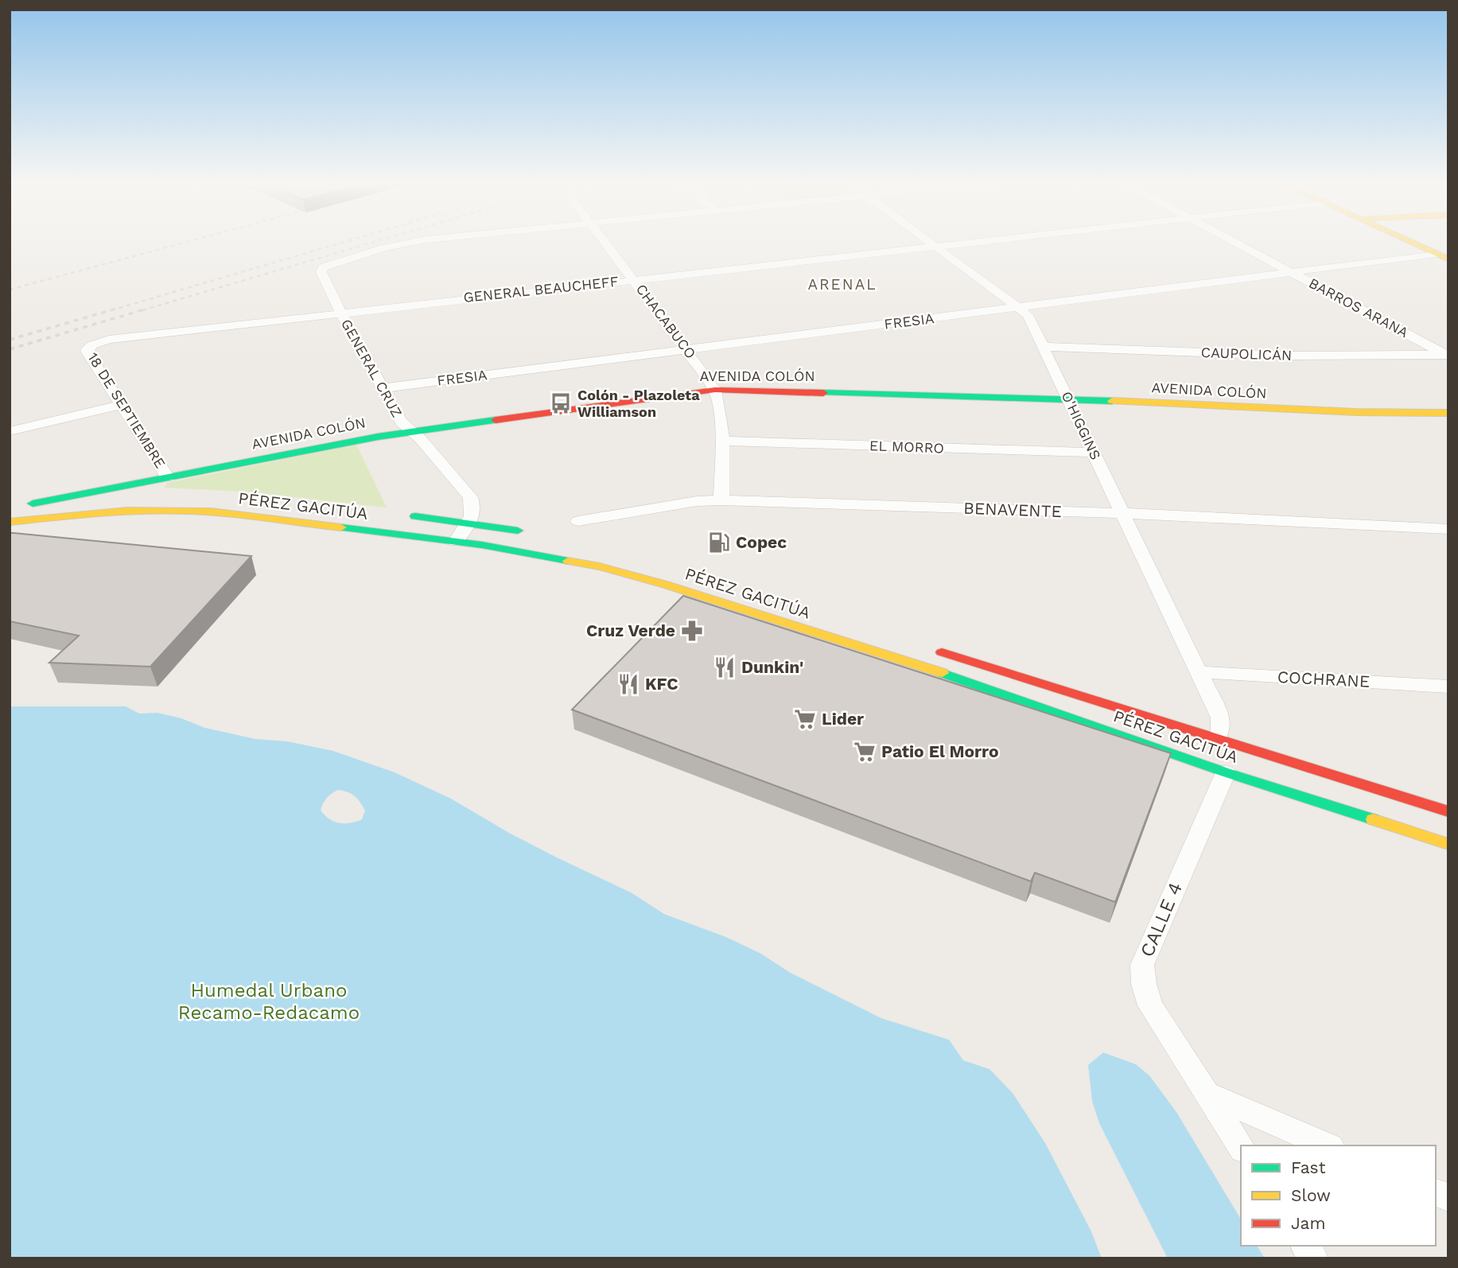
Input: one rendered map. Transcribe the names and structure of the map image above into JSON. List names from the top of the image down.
{
  "streets": {
    "main road": ["AVENIDA COLÓN", "PÉREZ GACITÚA"],
    "street": [
      "GENERAL BEAUCHEFF",
      "BARROS ARANA",
      "CHACABUCO",
      "FRESIA",
      "CAUPOLICÁN",
      "GENERAL CRUZ",
      "18 DE SEPTIEMBRE",
      "O'HIGGINS",
      "EL MORRO",
      "BENAVENTE",
      "COCHRANE",
      "CALLE 4"
    ]
  },
  "crossings": [
    ["GENERAL BEAUCHEFF", "CHACABUCO"],
    ["GENERAL BEAUCHEFF", "GENERAL CRUZ"],
    ["GENERAL BEAUCHEFF", "18 DE SEPTIEMBRE"],
    ["GENERAL BEAUCHEFF", "O'HIGGINS"],
    ["BARROS ARANA", "FRESIA"],
    ["BARROS ARANA", "CAUPOLICÁN"],
    ["CHACABUCO", "FRESIA"],
    ["CHACABUCO", "AVENIDA COLÓN"],
    ["CHACABUCO", "EL MORRO"],
    ["CHACABUCO", "BENAVENTE"],
    ["FRESIA", "GENERAL CRUZ"],
    ["FRESIA", "O'HIGGINS"],
    ["CAUPOLICÁN", "O'HIGGINS"],
    ["GENERAL CRUZ", "AVENIDA COLÓN"],
    ["AVENIDA COLÓN", "18 DE SEPTIEMBRE"],
    ["AVENIDA COLÓN", "O'HIGGINS"],
    ["O'HIGGINS", "EL MORRO"],
    ["O'HIGGINS", "PÉREZ GACITÚA"],
    ["O'HIGGINS", "BENAVENTE"],
    ["O'HIGGINS", "COCHRANE"],
    ["PÉREZ GACITÚA", "CALLE 4"]
  ],
  "districts": ["ARENAL"],
  "parks": ["Humedal Urbano Recamo-Redacamo"],
  "places": {
    "bus stop": ["Colón - Plazoleta Williamson"],
    "fuel station": ["Copec"],
    "pharmacy": ["Cruz Verde"],
    "restaurant": ["Dunkin'", "KFC"],
    "supermarket": ["Lider", "Patio El Morro"]
  },
  "legend": ["Fast", "Slow", "Jam"]
}
